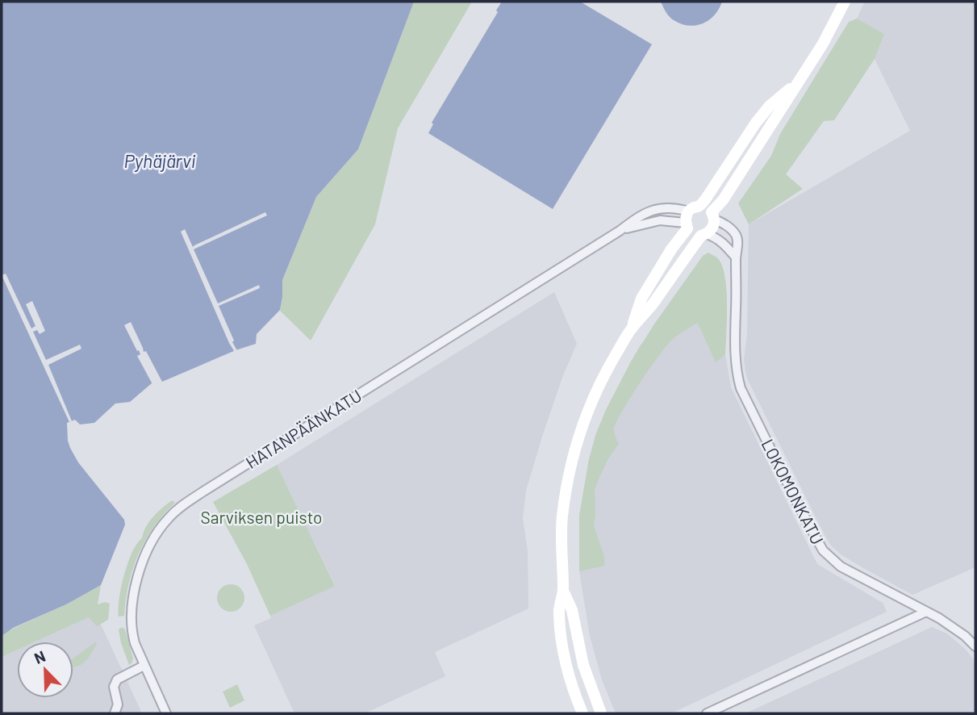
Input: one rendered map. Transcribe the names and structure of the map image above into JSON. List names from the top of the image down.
{
  "streets": {
    "street": ["HATANPÄÄNKATU", "LOKOMONKATU"]
  },
  "crossings": [
    ["HATANPÄÄNKATU", "LOKOMONKATU"]
  ],
  "water": ["Pyhäjärvi"],
  "parks": ["Sarviksen puisto"],
  "north": "top left"
}
